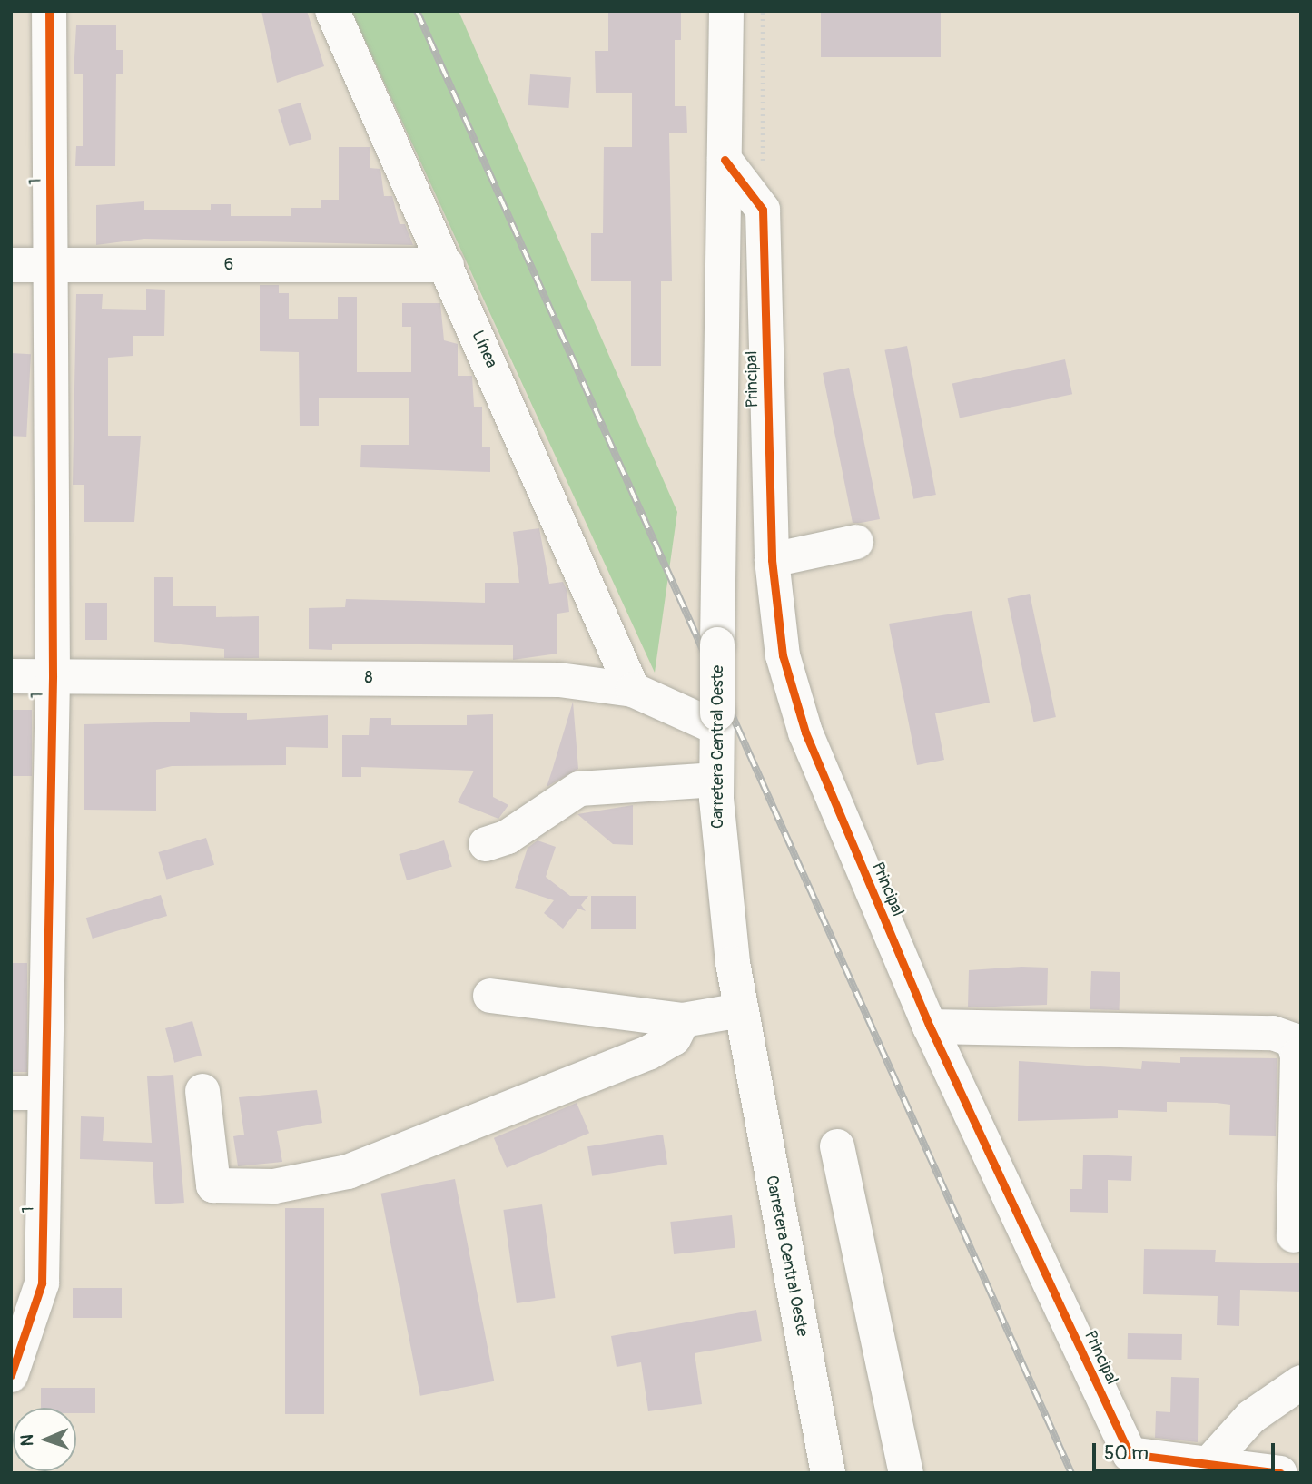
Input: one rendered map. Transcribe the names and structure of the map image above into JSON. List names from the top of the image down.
{
  "streets": {
    "street": [
      "1",
      "6",
      "Línea",
      "Principal",
      "8",
      "Carretera Central Oeste"
    ]
  },
  "crossings": [
    ["1", "6"],
    ["1", "8"],
    ["6", "Línea"],
    ["Línea", "8"],
    ["8", "Carretera Central Oeste"]
  ],
  "scale_bar": "50 m",
  "north": "left"
}
